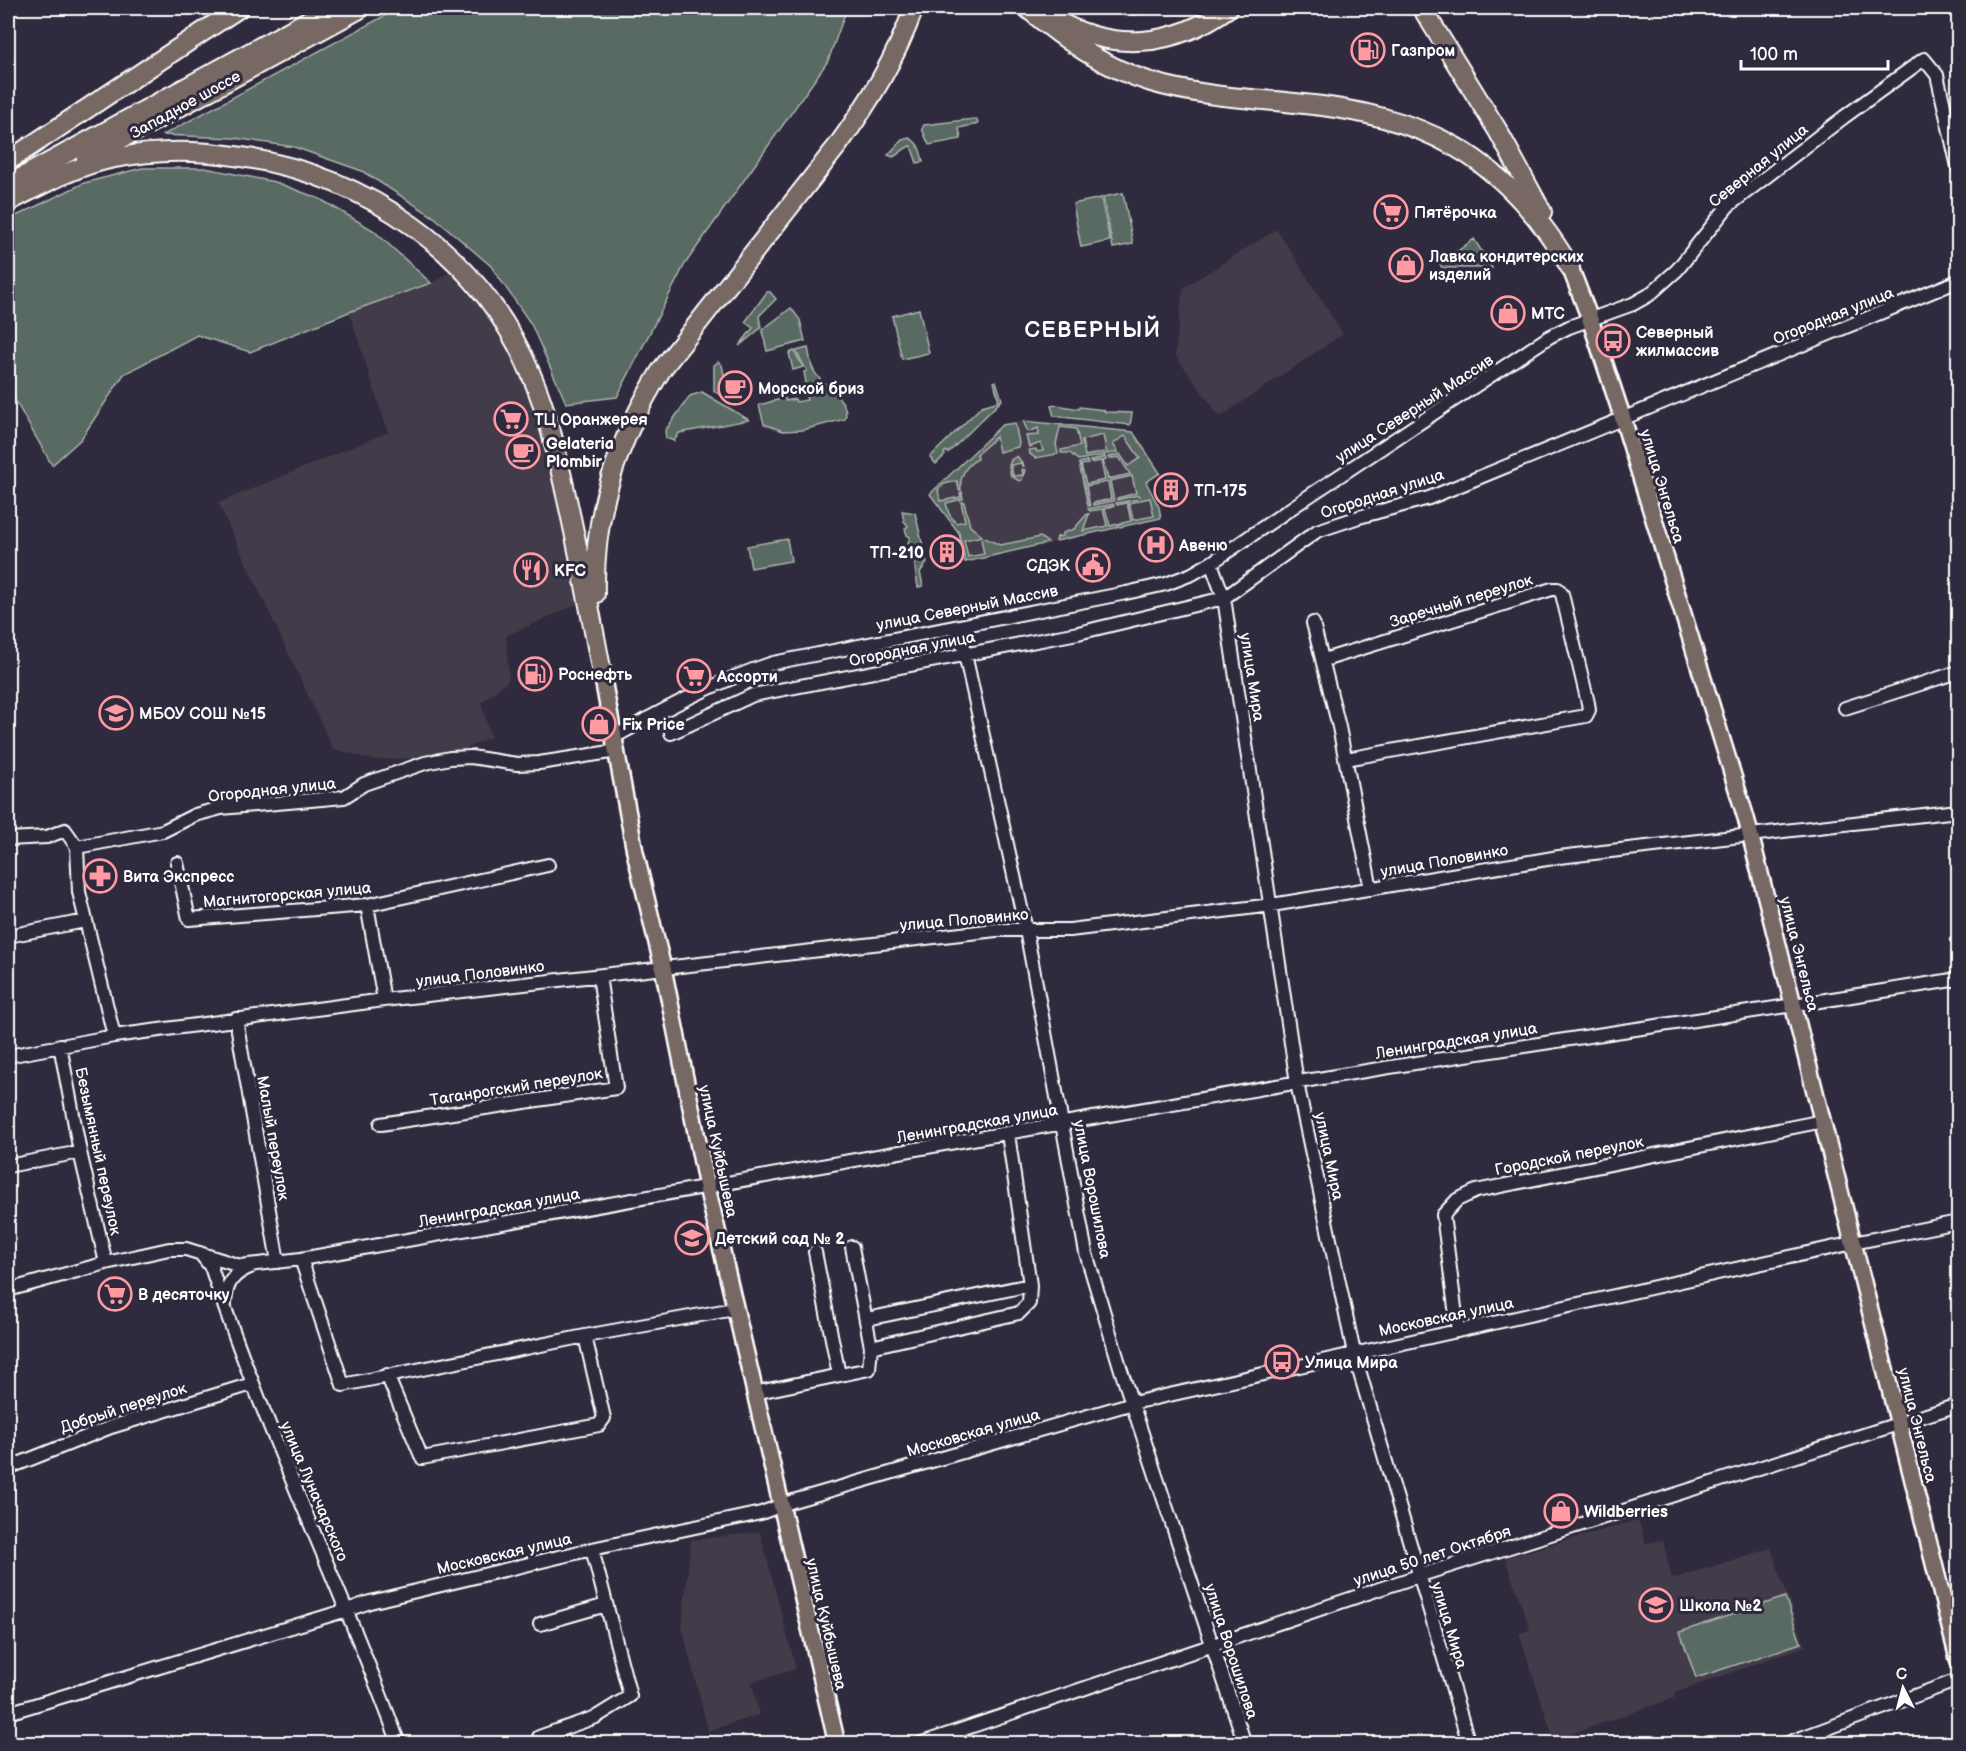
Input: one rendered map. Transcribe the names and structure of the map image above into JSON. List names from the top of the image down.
{
  "streets": {
    "highway": ["Западное шоссе"],
    "main road": ["улица Энгельса", "улица Куйбышева"],
    "street": [
      "Северная улица",
      "Огородная улица",
      "улица Северный Массив",
      "Заречный переулок",
      "улица Мира",
      "улица Половинко",
      "Магнитогорская улица",
      "Ленинградская улица",
      "Таганрогский переулок",
      "Малый переулок",
      "Безымянный переулок",
      "Городской переулок",
      "улица Ворошилова",
      "Московская улица",
      "Добрый переулок",
      "улица Луначарского",
      "улица 50 лет Октября"
    ]
  },
  "crossings": [
    ["Северная улица", "улица Северный Массив"],
    ["Северная улица", "улица Энгельса"],
    ["Огородная улица", "улица Северный Массив"],
    ["Огородная улица", "улица Энгельса"],
    ["Огородная улица", "улица Мира"],
    ["Огородная улица", "улица Куйбышева"],
    ["Огородная улица", "улица Ворошилова"],
    ["улица Северный Массив", "улица Энгельса"],
    ["улица Северный Массив", "улица Мира"],
    ["улица Северный Массив", "улица Куйбышева"],
    ["улица Северный Массив", "улица Ворошилова"],
    ["улица Энгельса", "улица Половинко"],
    ["улица Энгельса", "Ленинградская улица"],
    ["улица Энгельса", "Городской переулок"],
    ["улица Энгельса", "Московская улица"],
    ["улица Энгельса", "улица 50 лет Октября"],
    ["улица Мира", "улица Половинко"],
    ["улица Мира", "Ленинградская улица"],
    ["улица Мира", "Московская улица"],
    ["улица Мира", "улица 50 лет Октября"],
    ["улица Половинко", "Таганрогский переулок"],
    ["улица Половинко", "Малый переулок"],
    ["улица Половинко", "Безымянный переулок"],
    ["улица Половинко", "улица Куйбышева"],
    ["улица Половинко", "улица Ворошилова"],
    ["Ленинградская улица", "Малый переулок"],
    ["Ленинградская улица", "Безымянный переулок"],
    ["Ленинградская улица", "улица Куйбышева"],
    ["Ленинградская улица", "улица Ворошилова"],
    ["Ленинградская улица", "улица Луначарского"],
    ["улица Куйбышева", "Московская улица"],
    ["Городской переулок", "Московская улица"],
    ["улица Ворошилова", "Московская улица"],
    ["улица Ворошилова", "улица 50 лет Октября"],
    ["Московская улица", "улица Луначарского"],
    ["Добрый переулок", "улица Луначарского"]
  ],
  "districts": ["СЕВЕРНЫЙ"],
  "places": {
    "fuel station": ["Газпром", "Роснефть"],
    "supermarket": [
      "Пятёрочка",
      "ТЦ Оранжерея",
      "Ассорти",
      "В десяточку"
    ],
    "shop": [
      "Лавка кондитерских изделий",
      "МТС",
      "Fix Price",
      "Wildberries"
    ],
    "bus stop": ["Северный жилмассив", "Улица Мира"],
    "cafe": ["Морской бриз", "Gelateria Plombir"],
    "building": ["ТП-175", "ТП-210"],
    "hospital": ["Авеню"],
    "public building": ["СДЭК"],
    "restaurant": ["KFC"],
    "school or university": ["МБОУ СОШ №15", "Детский сад № 2", "Школа №2"],
    "pharmacy": ["Вита Экспресс"]
  },
  "scale_bar": "100 m",
  "north": "top"
}
